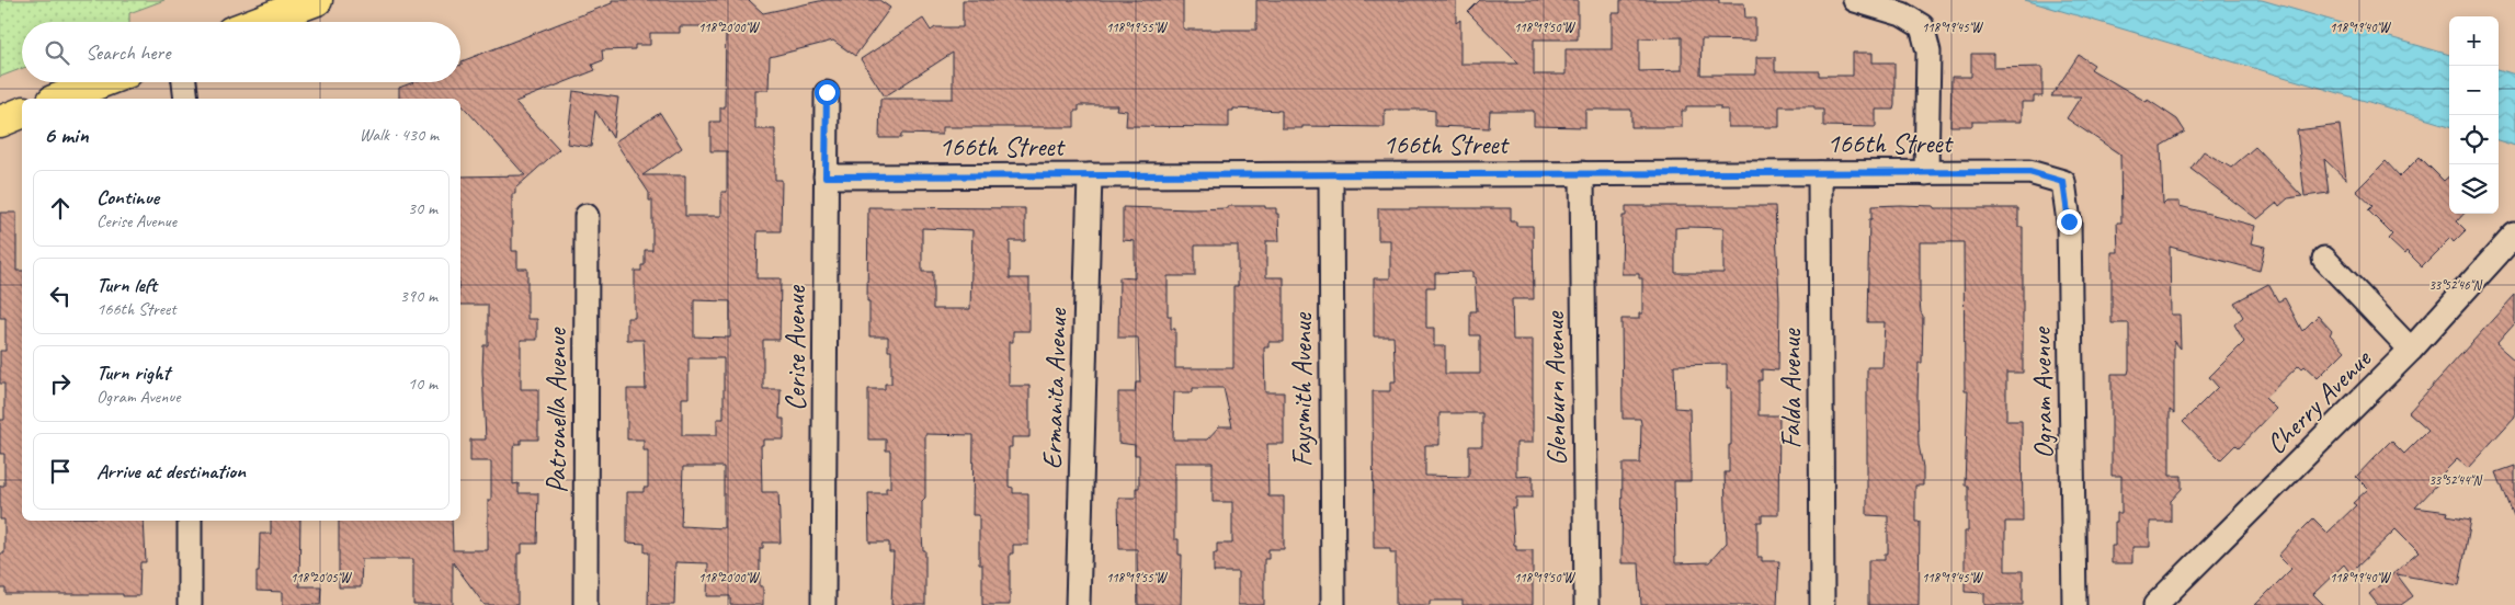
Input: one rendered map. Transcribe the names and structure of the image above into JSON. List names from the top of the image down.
{
  "streets": {
    "street": [
      "166th Street",
      "Cerise Avenue",
      "Ermanita Avenue",
      "Glenburn Avenue",
      "Falda Avenue",
      "Faysmith Avenue",
      "Ogram Avenue",
      "Cherry Avenue",
      "Patronella Avenue"
    ]
  },
  "crossings": [
    ["166th Street", "Cerise Avenue"],
    ["166th Street", "Ermanita Avenue"],
    ["166th Street", "Glenburn Avenue"],
    ["166th Street", "Falda Avenue"],
    ["166th Street", "Faysmith Avenue"],
    ["166th Street", "Ogram Avenue"]
  ],
  "page": {
    "map_buttons": ["+", "−"],
    "search": "Search here",
    "heading": ["6 min", "Walk · 430 m"],
    "list": [
      ["Continue", "Cerise Avenue", "30 m"],
      ["Turn left", "166th Street", "390 m"],
      ["Turn right", "Ogram Avenue", "10 m"],
      "Arrive at destination"
    ]
  },
  "coordinates": [
    "118°20'00\"W",
    "118°19'55\"W",
    "118°19'50\"W",
    "118°19'45\"W",
    "118°19'40\"W",
    "33°52'46\"N",
    "33°52'44\"N",
    "118°20'05\"W"
  ]
}
